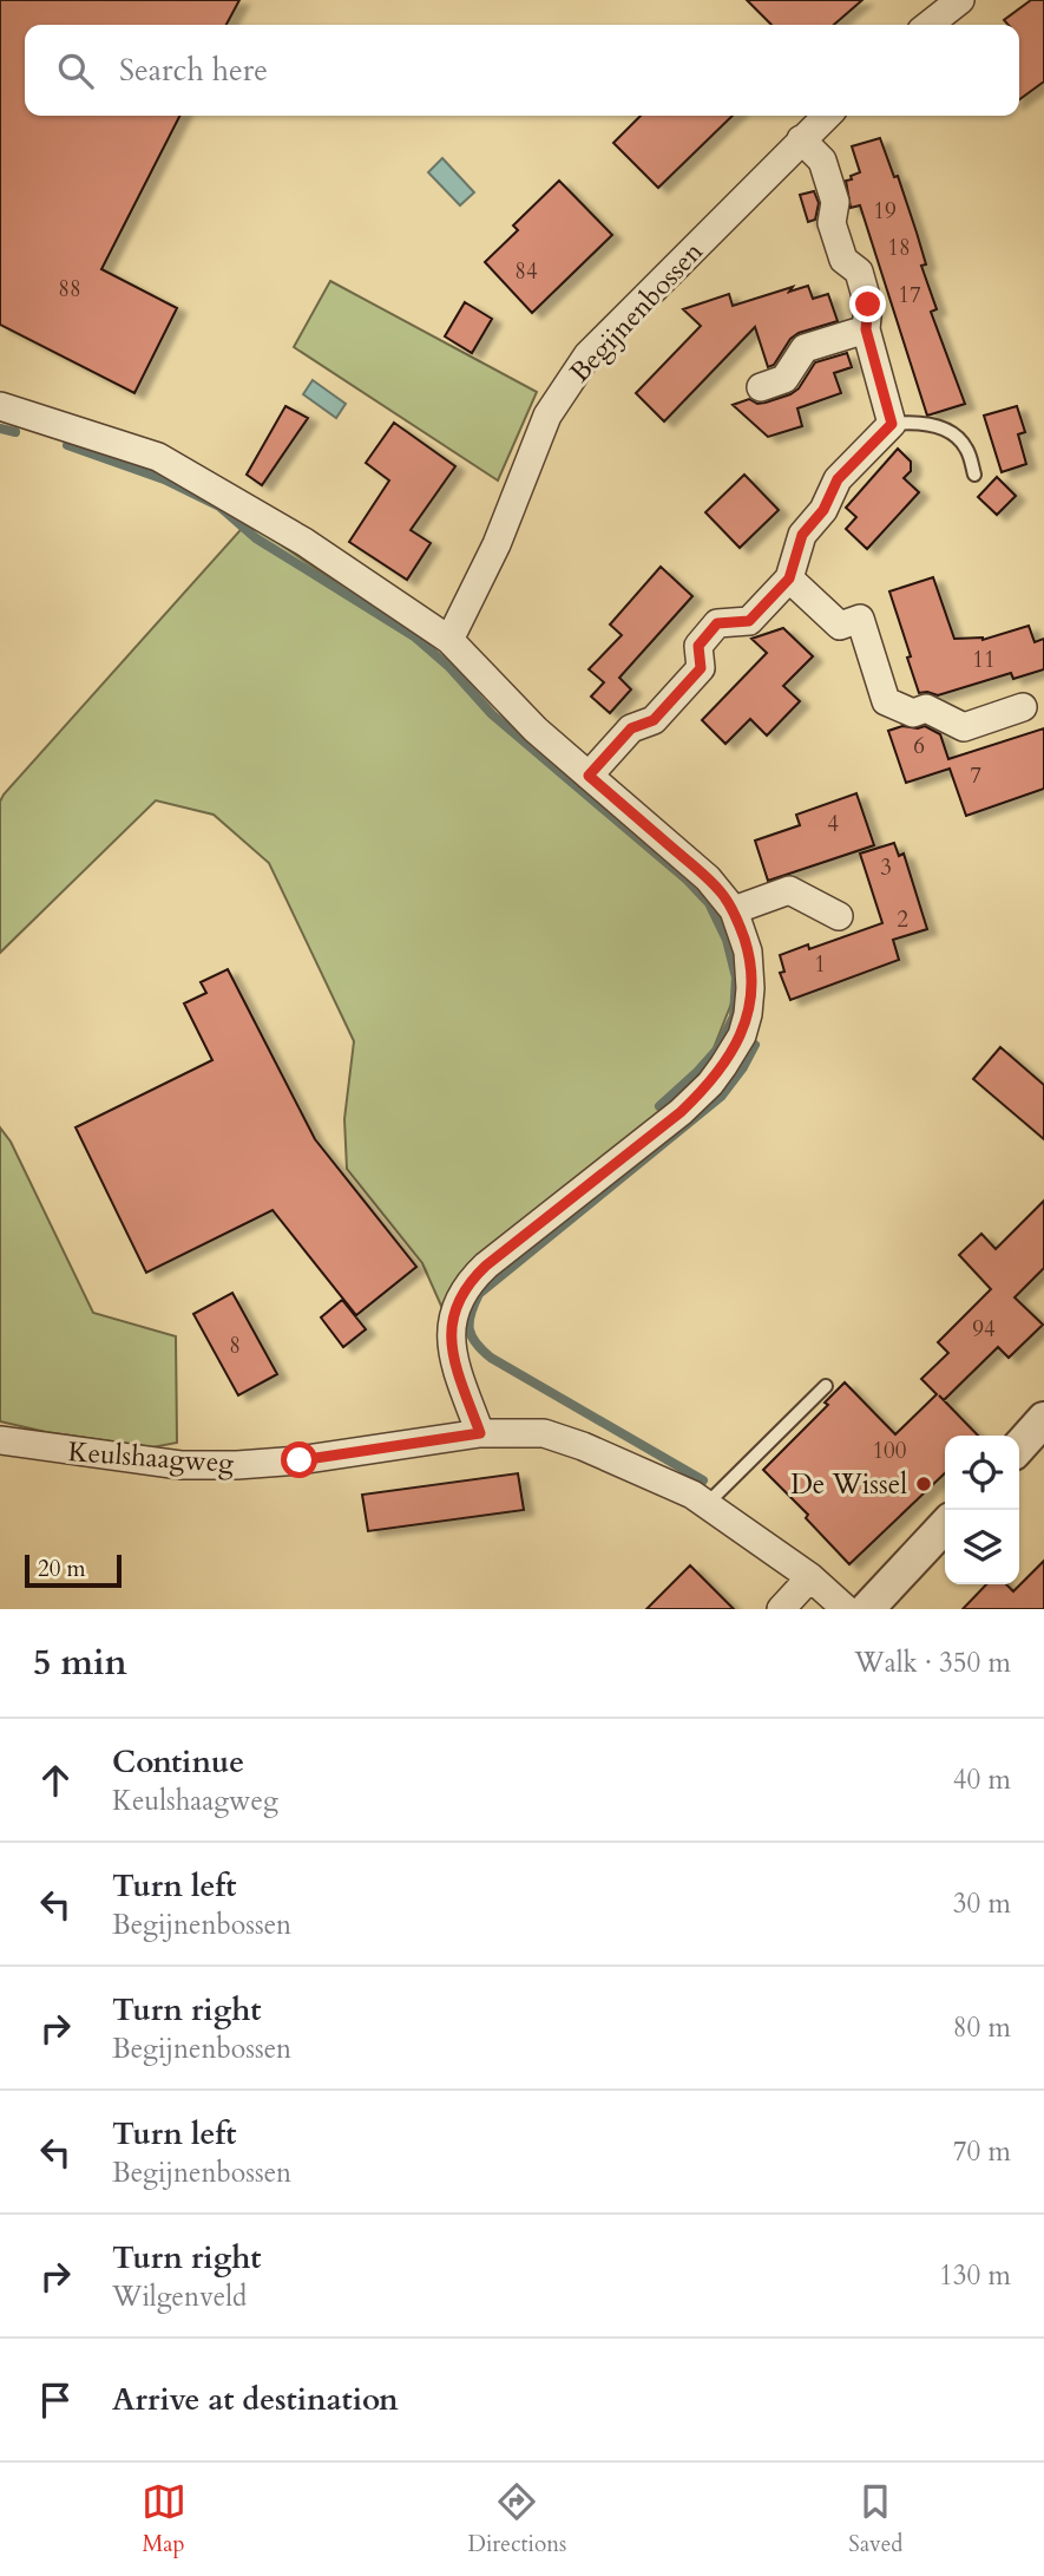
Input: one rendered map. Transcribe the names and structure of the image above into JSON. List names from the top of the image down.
{
  "streets": {
    "street": ["Begijnenbossen", "Keulshaagweg"]
  },
  "places": ["De Wissel"],
  "house_numbers": [
    "19",
    "18",
    "84",
    "88",
    "17",
    "11",
    "6",
    "7",
    "4",
    "3",
    "2",
    "1",
    "94",
    "8",
    "100"
  ],
  "scale_bar": "20 m",
  "page": {
    "search": "Search here",
    "scale": "20 m",
    "heading": ["5 min", "Walk · 350 m"],
    "list": [
      ["Continue", "Keulshaagweg", "40 m"],
      ["Turn left", "Begijnenbossen", "30 m"],
      ["Turn right", "Begijnenbossen", "80 m"],
      ["Turn left", "Begijnenbossen", "70 m"],
      ["Turn right", "Wilgenveld", "130 m"],
      "Arrive at destination"
    ],
    "nav": ["Map", "Directions", "Saved"]
  }
}
